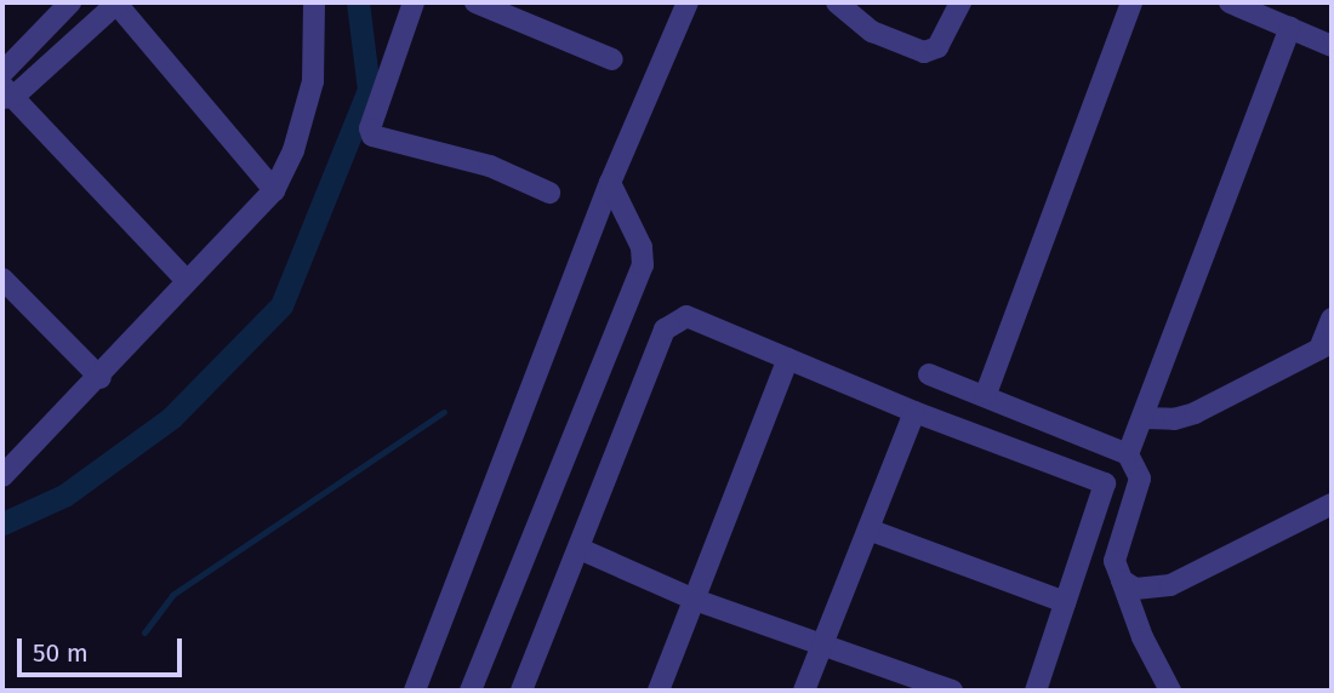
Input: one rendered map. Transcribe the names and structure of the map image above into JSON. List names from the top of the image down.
{
  "scale_bar": "50 m"
}
